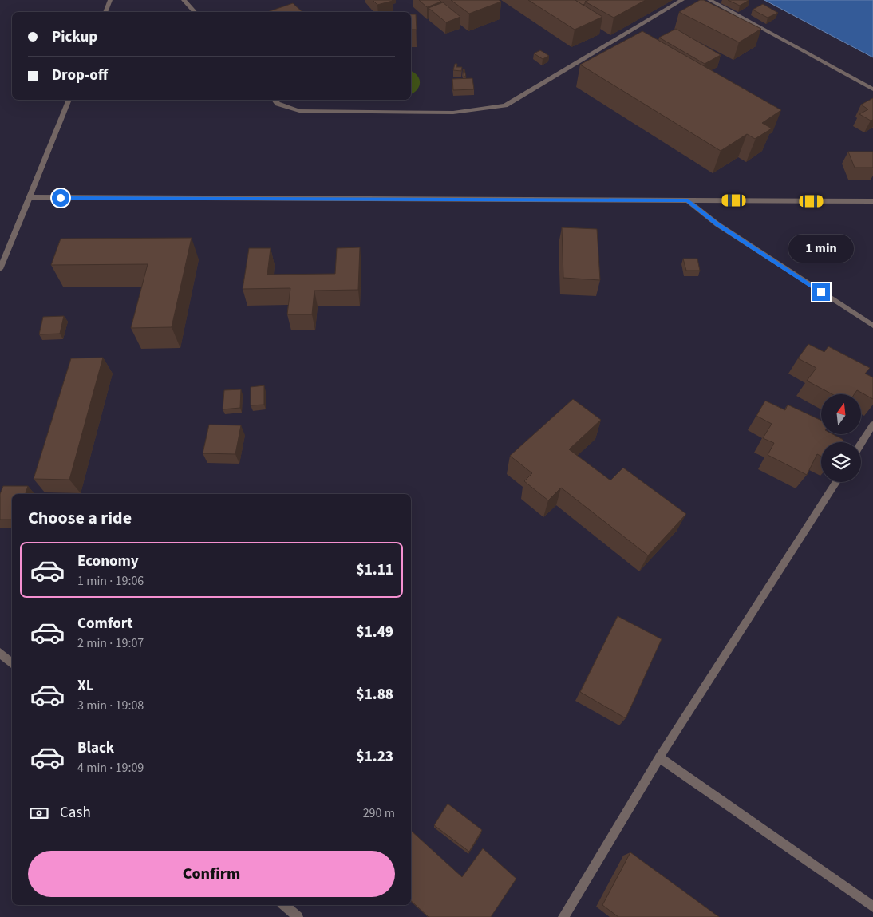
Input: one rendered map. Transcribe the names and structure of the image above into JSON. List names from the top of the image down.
{
  "north": "top",
  "page": {
    "banner": ["Pickup", "Drop-off"],
    "bubble": "1 min",
    "heading": "Choose a ride",
    "list": [
      {
        "name": "Economy",
        "note": "1 min · 19:06",
        "value": "$1.11"
      },
      {
        "name": "Comfort",
        "note": "2 min · 19:07",
        "value": "$1.49"
      },
      {
        "name": "XL",
        "note": "3 min · 19:08",
        "value": "$1.88"
      },
      {
        "name": "Black",
        "note": "4 min · 19:09",
        "value": "$1.23"
      }
    ],
    "pay": ["Cash", "290 m"],
    "buttons": "Confirm"
  }
}
